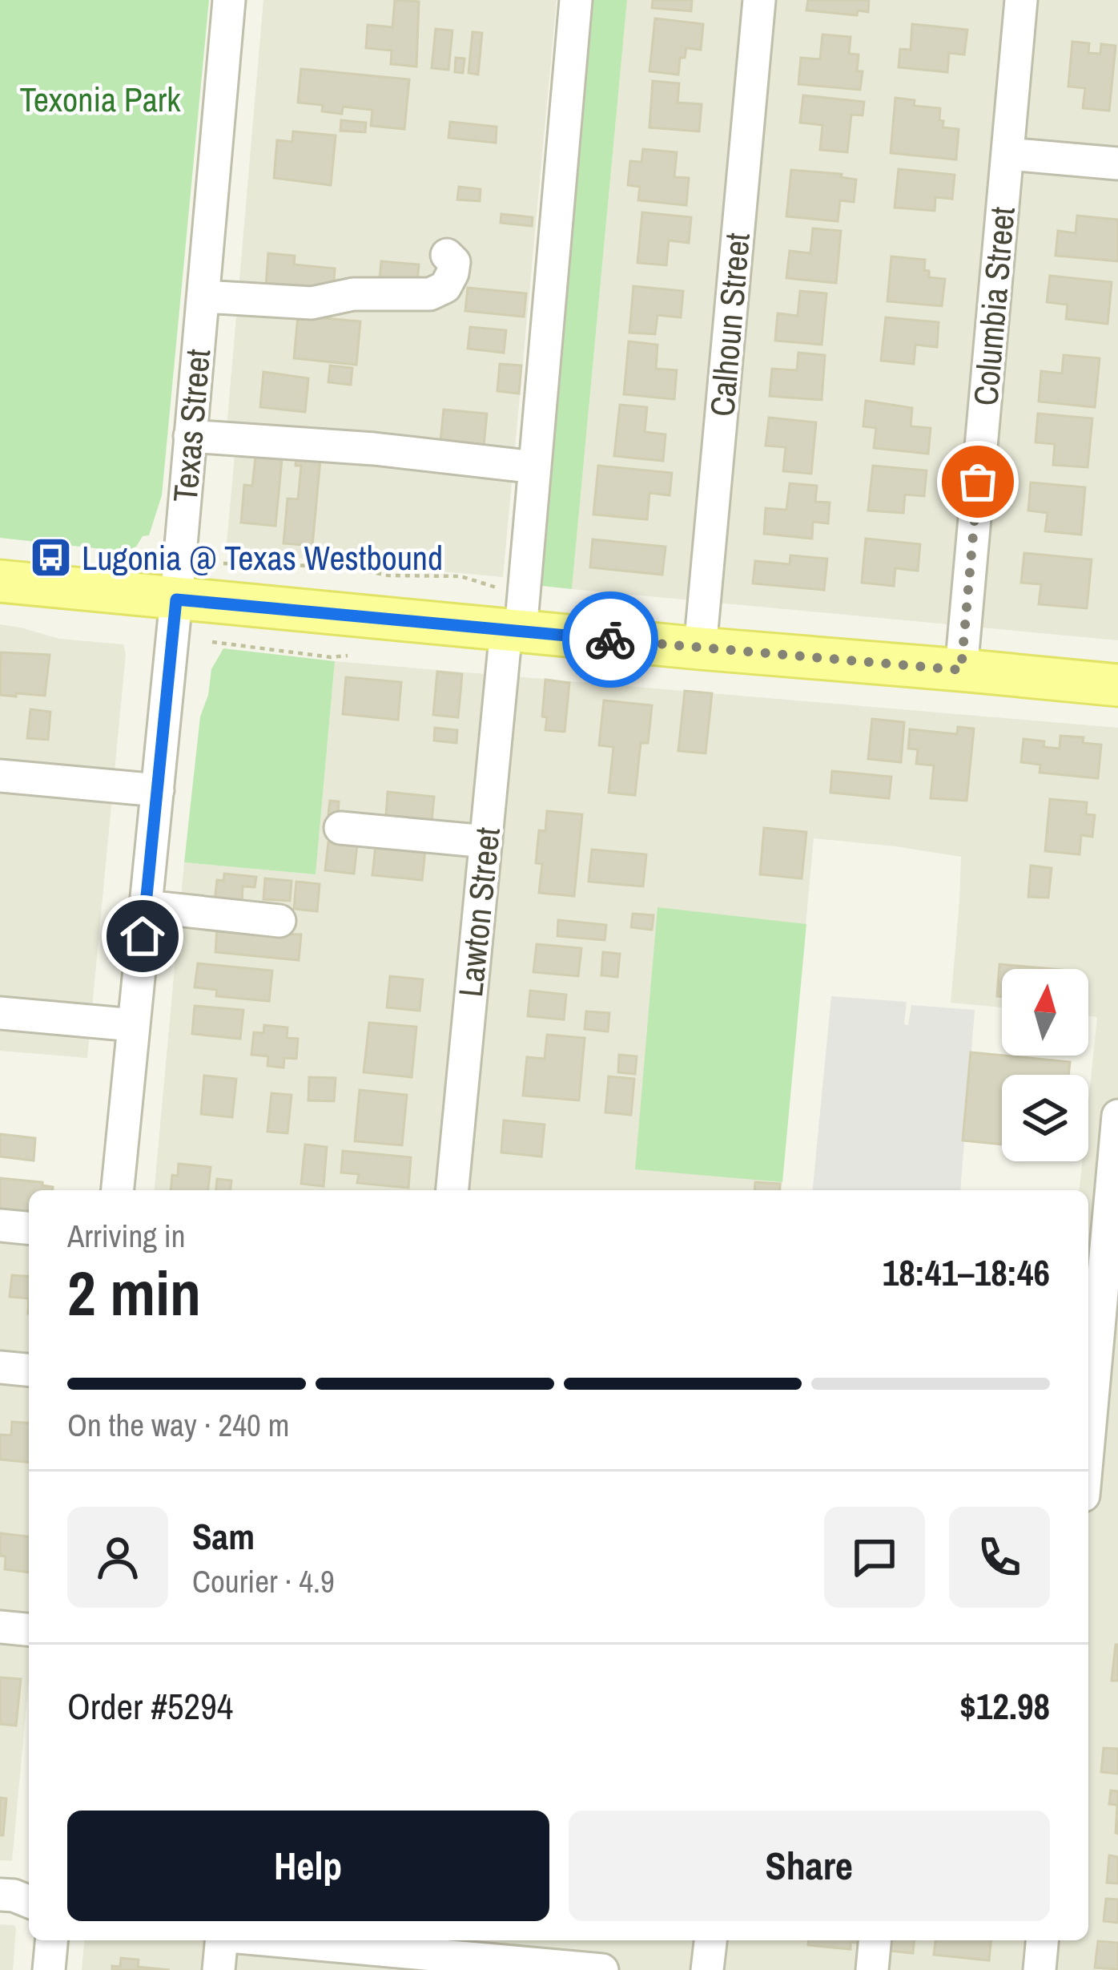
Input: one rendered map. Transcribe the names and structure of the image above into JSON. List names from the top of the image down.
{
  "streets": {
    "street": [
      "Columbia Street",
      "Calhoun Street",
      "Texas Street",
      "Lawton Street"
    ]
  },
  "parks": ["Texonia Park"],
  "places": {
    "bus stop": ["Lugonia @ Texas Westbound"]
  },
  "north": "top",
  "page": {
    "heading": ["2 min", "Arriving in", "18:41–18:46"],
    "panel": [
      "Sam",
      "Courier · 4.9",
      "Order #5294",
      "$12.98"
    ],
    "bar": "On the way · 240 m",
    "buttons": ["Help", "Share"]
  }
}
